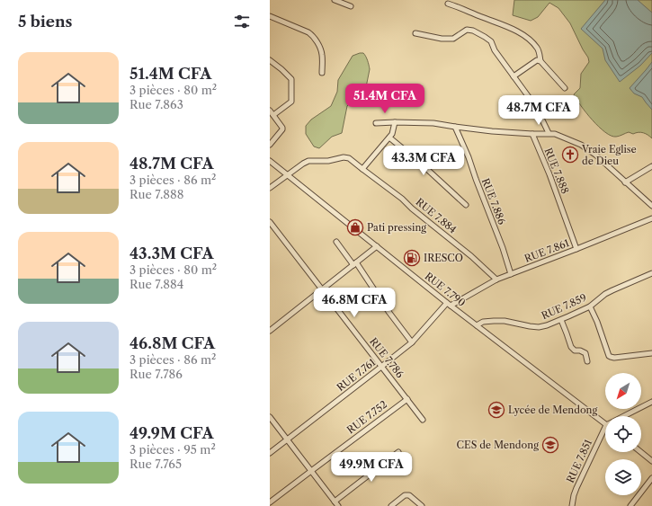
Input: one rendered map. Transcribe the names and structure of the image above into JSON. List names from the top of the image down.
{
  "streets": {
    "street": [
      "RUE 7.888",
      "RUE 7.886",
      "RUE 7.884",
      "RUE 7.861",
      "RUE 7.790",
      "RUE 7.859",
      "RUE 7.786",
      "RUE 7.761",
      "RUE 7.752",
      "RUE 7.851"
    ]
  },
  "crossings": [
    ["RUE 7.888", "RUE 7.861"],
    ["RUE 7.886", "RUE 7.861"],
    ["RUE 7.884", "RUE 7.861"],
    ["RUE 7.884", "RUE 7.790"],
    ["RUE 7.861", "RUE 7.790"],
    ["RUE 7.861", "RUE 7.761"],
    ["RUE 7.790", "RUE 7.859"],
    ["RUE 7.790", "RUE 7.761"],
    ["RUE 7.786", "RUE 7.761"],
    ["RUE 7.786", "RUE 7.752"]
  ],
  "places": {
    "church": ["Vraie Eglise de Dieu"],
    "shop": ["Pati pressing"],
    "fuel station": ["IRESCO"],
    "school or university": ["Lycée de Mendong", "CES de Mendong"]
  },
  "north": "bottom left",
  "page": {
    "heading": "5 biens",
    "list": [
      {
        "name": "51.4M CFA",
        "note": "3 pièces · 80 m² · Rue 7.863"
      },
      {
        "name": "48.7M CFA",
        "note": "3 pièces · 86 m² · Rue 7.888"
      },
      {
        "name": "43.3M CFA",
        "note": "3 pièces · 80 m² · Rue 7.884"
      },
      {
        "name": "46.8M CFA",
        "note": "3 pièces · 86 m² · Rue 7.786"
      },
      {
        "name": "49.9M CFA",
        "note": "3 pièces · 95 m² · Rue 7.765"
      }
    ],
    "price": [
      "51.4M CFA",
      "48.7M CFA",
      "43.3M CFA",
      "46.8M CFA",
      "49.9M CFA"
    ]
  }
}
